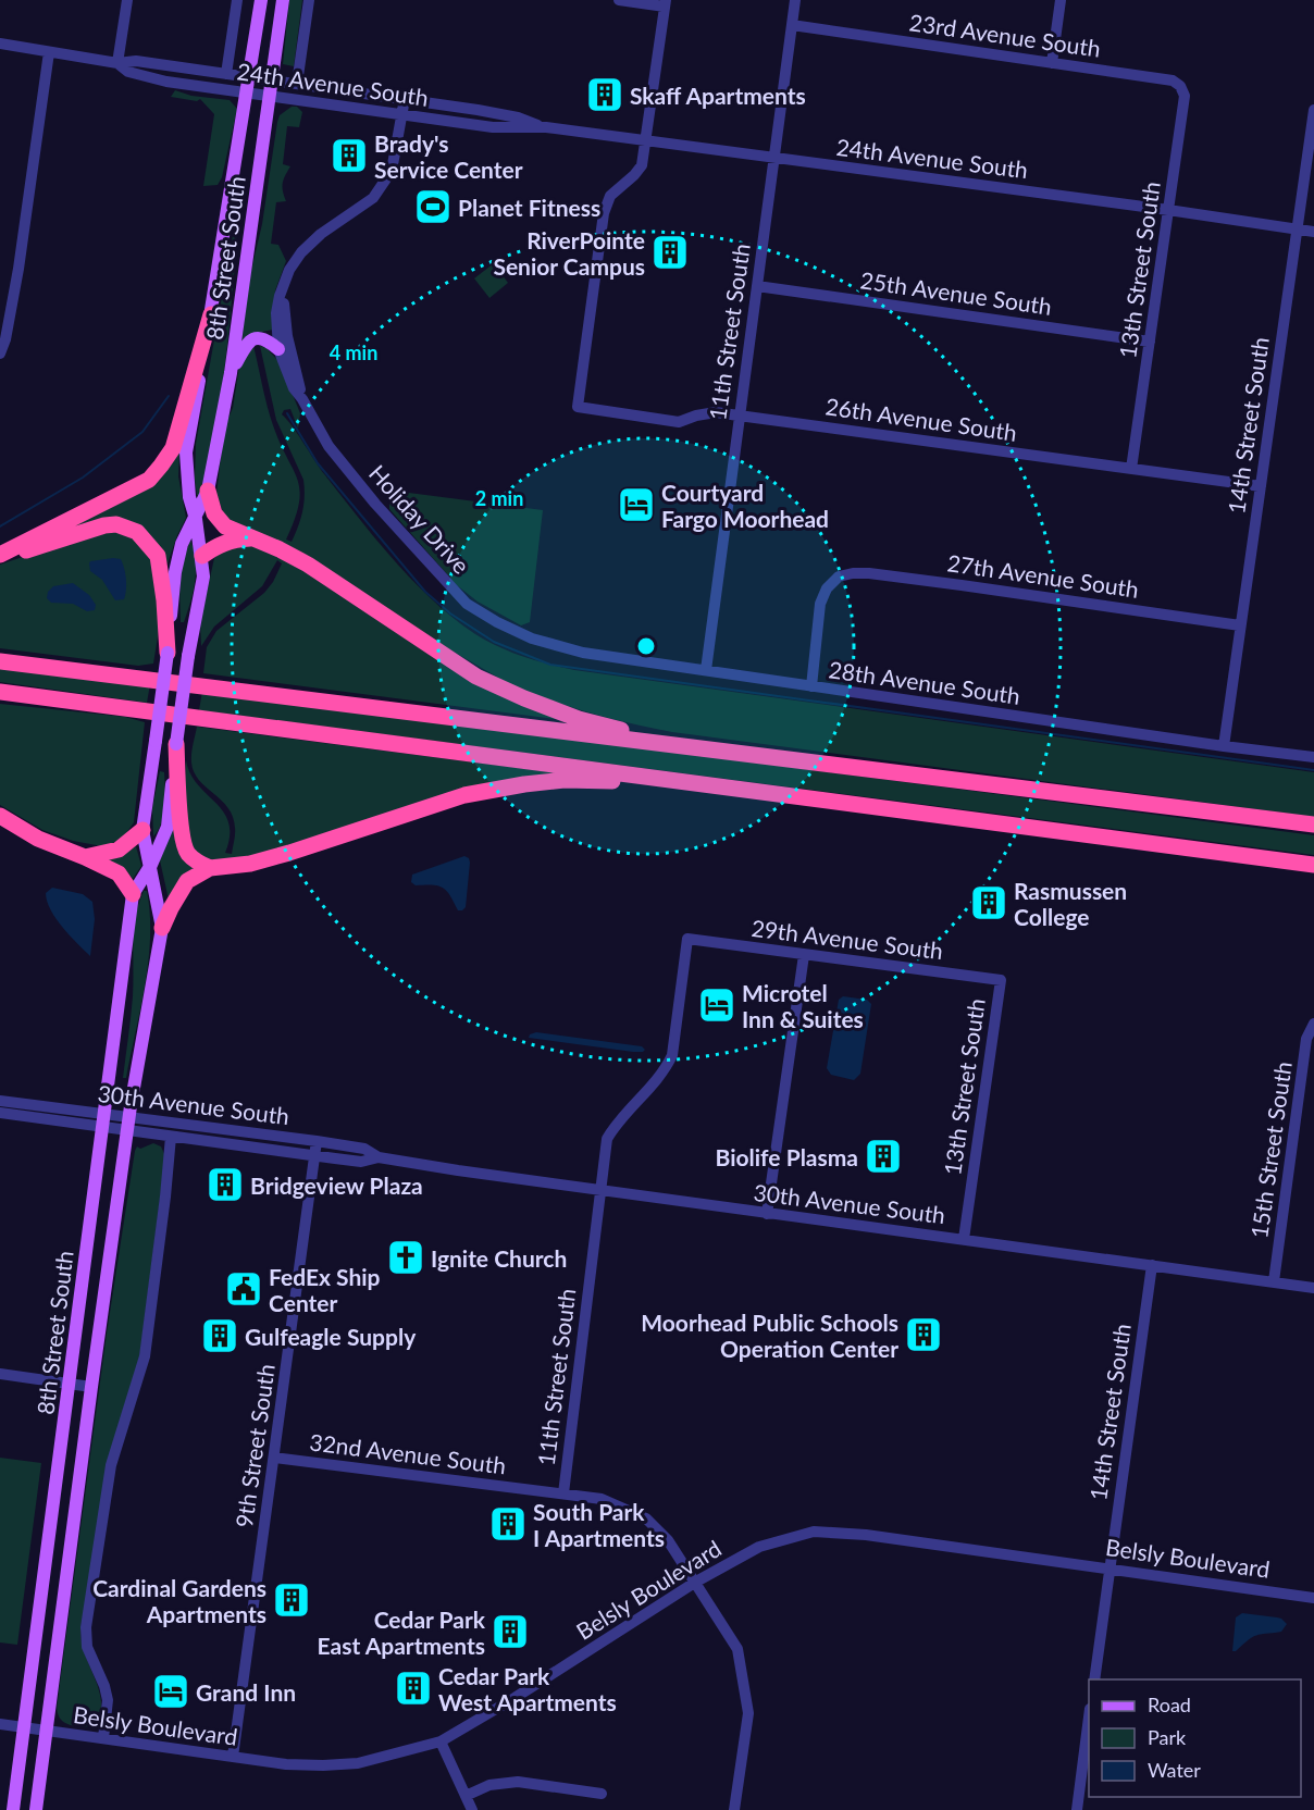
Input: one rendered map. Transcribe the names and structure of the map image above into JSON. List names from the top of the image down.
{
  "streets": {
    "main road": ["8th Street South"],
    "street": [
      "23rd Avenue South",
      "24th Avenue South",
      "13th Street South",
      "25th Avenue South",
      "11th Street South",
      "26th Avenue South",
      "14th Street South",
      "Holiday Drive",
      "27th Avenue South",
      "28th Avenue South",
      "29th Avenue South",
      "30th Avenue South",
      "15th Street South",
      "9th Street South",
      "32nd Avenue South",
      "Belsly Boulevard"
    ]
  },
  "crossings": [
    ["23rd Avenue South", "13th Street South"],
    ["23rd Avenue South", "11th Street South"],
    ["24th Avenue South", "8th Street South"],
    ["24th Avenue South", "13th Street South"],
    ["24th Avenue South", "11th Street South"],
    ["24th Avenue South", "26th Avenue South"],
    ["24th Avenue South", "14th Street South"],
    ["24th Avenue South", "Holiday Drive"],
    ["8th Street South", "30th Avenue South"],
    ["8th Street South", "Belsly Boulevard"],
    ["13th Street South", "25th Avenue South"],
    ["13th Street South", "26th Avenue South"],
    ["13th Street South", "29th Avenue South"],
    ["13th Street South", "30th Avenue South"],
    ["25th Avenue South", "11th Street South"],
    ["11th Street South", "26th Avenue South"],
    ["11th Street South", "28th Avenue South"],
    ["11th Street South", "29th Avenue South"],
    ["11th Street South", "30th Avenue South"],
    ["11th Street South", "32nd Avenue South"],
    ["26th Avenue South", "14th Street South"],
    ["14th Street South", "27th Avenue South"],
    ["14th Street South", "28th Avenue South"],
    ["14th Street South", "30th Avenue South"],
    ["14th Street South", "Belsly Boulevard"],
    ["Holiday Drive", "28th Avenue South"],
    ["27th Avenue South", "28th Avenue South"],
    ["30th Avenue South", "15th Street South"],
    ["30th Avenue South", "9th Street South"],
    ["9th Street South", "32nd Avenue South"],
    ["9th Street South", "Belsly Boulevard"],
    ["32nd Avenue South", "Belsly Boulevard"]
  ],
  "places": {
    "building": [
      "Skaff Apartments",
      "Brady's Service Center",
      "RiverPointe Senior Campus",
      "Rasmussen College",
      "Biolife Plasma",
      "Bridgeview Plaza",
      "Moorhead Public Schools Operation Center",
      "Gulfeagle Supply",
      "South Park I Apartments",
      "Cardinal Gardens Apartments",
      "Cedar Park East Apartments",
      "Cedar Park West Apartments"
    ],
    "sports": ["Planet Fitness"],
    "hotel": ["Courtyard Fargo Moorhead", "Microtel Inn & Suites", "Grand Inn"],
    "church": ["Ignite Church"],
    "public building": ["FedEx Ship Center"]
  },
  "legend": ["Road", "Park", "Water"],
  "rings": ["4 min", "2 min"]
}
